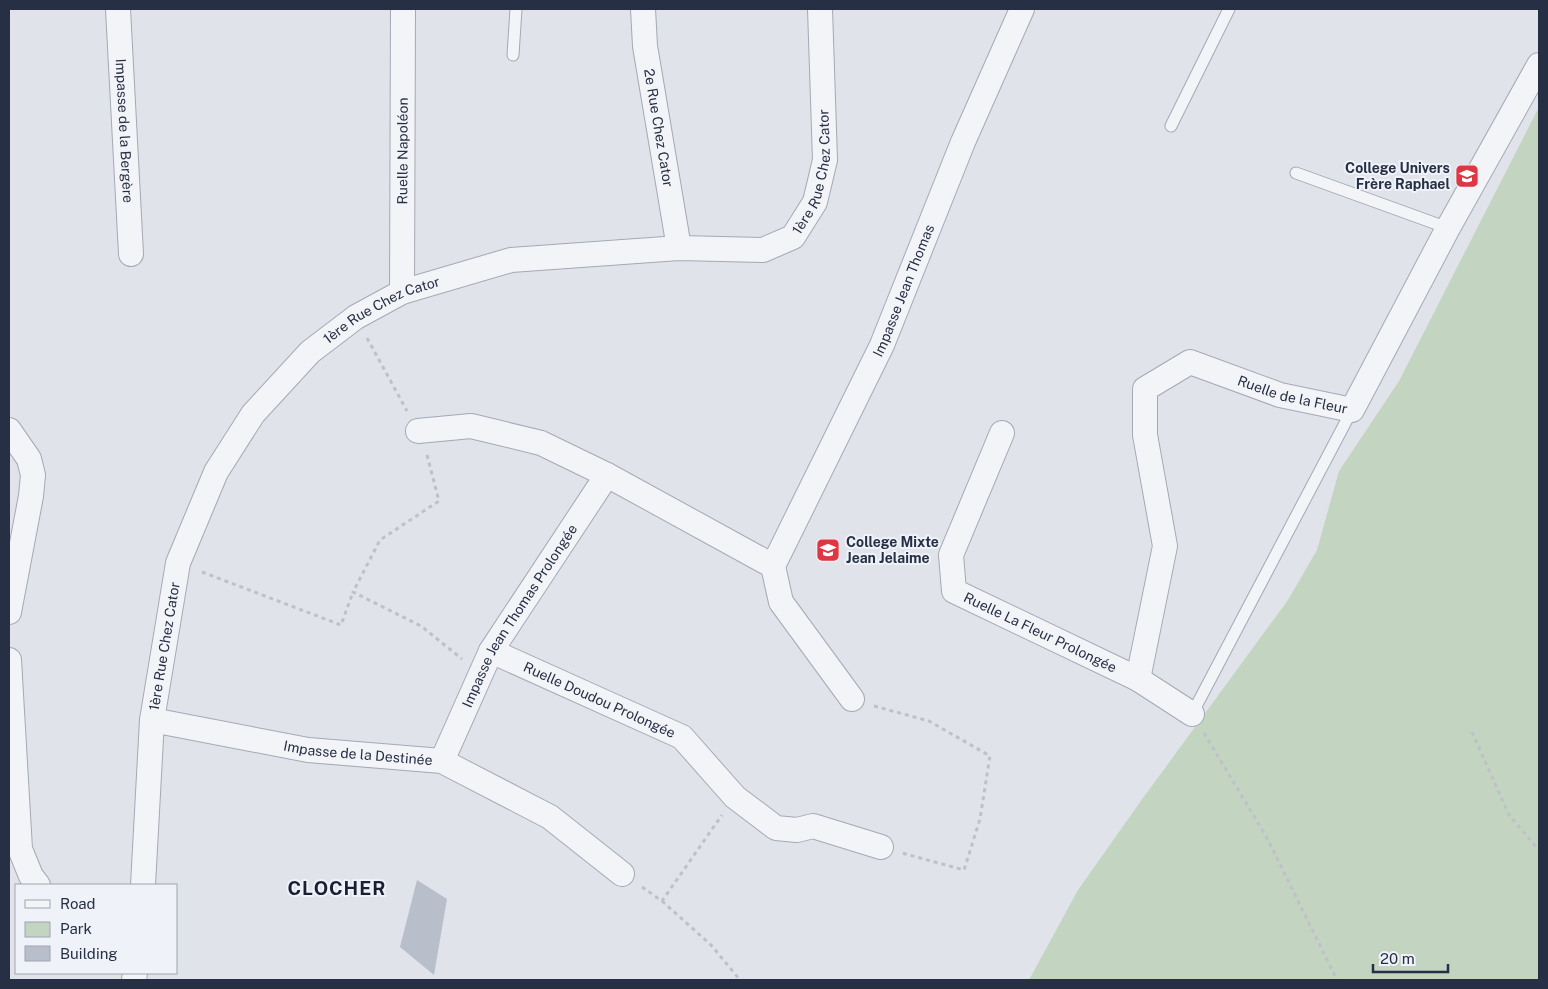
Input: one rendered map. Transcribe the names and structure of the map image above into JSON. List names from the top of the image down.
{
  "streets": {
    "street": [
      "2e Rue Chez Cator",
      "Impasse de la Bergère",
      "Ruelle Napoléon",
      "1ère Rue Chez Cator",
      "Impasse Jean Thomas",
      "Ruelle de la Fleur",
      "Impasse Jean Thomas Prolongée",
      "Ruelle La Fleur Prolongée",
      "Ruelle Doudou Prolongée",
      "Impasse de la Destinée"
    ]
  },
  "crossings": [
    ["2e Rue Chez Cator", "1ère Rue Chez Cator"],
    ["Ruelle Napoléon", "1ère Rue Chez Cator"],
    ["1ère Rue Chez Cator", "Impasse de la Destinée"],
    ["Ruelle de la Fleur", "Ruelle La Fleur Prolongée"],
    ["Impasse Jean Thomas Prolongée", "Ruelle Doudou Prolongée"],
    ["Impasse Jean Thomas Prolongée", "Impasse de la Destinée"]
  ],
  "districts": ["CLOCHER"],
  "places": {
    "school or university": ["College Univers Frère Raphael", "College Mixte Jean Jelaime"]
  },
  "legend": ["Road", "Park", "Building"],
  "scale_bar": "20 m"
}
